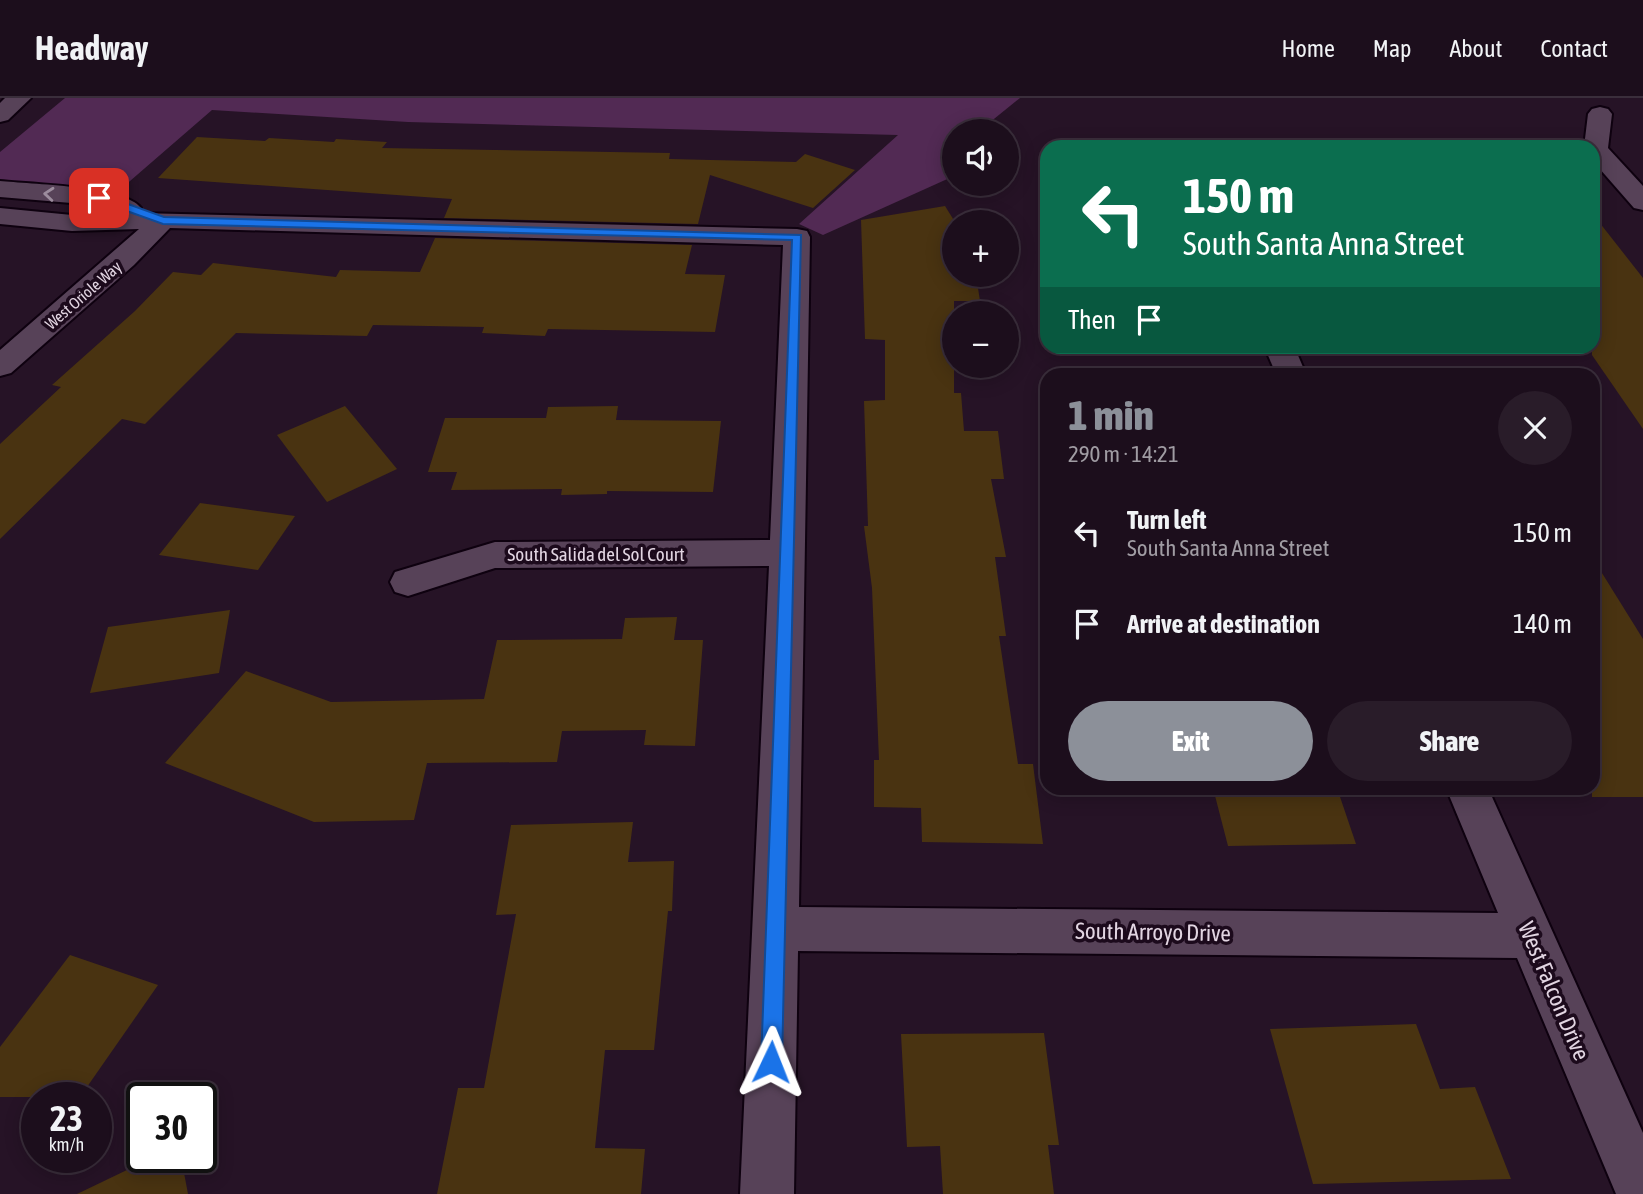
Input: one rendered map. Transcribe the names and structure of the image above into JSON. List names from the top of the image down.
{
  "streets": {
    "street": [
      "West Oriole Way",
      "South Salida del Sol Court",
      "South Arroyo Drive",
      "West Falcon Drive"
    ]
  },
  "crossings": [
    ["South Arroyo Drive", "West Falcon Drive"]
  ],
  "page": {
    "header": "Headway",
    "nav": [
      "Home",
      "Map",
      "About",
      "Contact"
    ],
    "map_buttons": ["+", "−"],
    "turn": ["150 m", "South Santa Anna Street"],
    "then": "Then",
    "heading": ["1 min", "290 m · 14:21"],
    "list": [
      {
        "name": "Turn left",
        "note": "South Santa Anna Street",
        "value": "150 m"
      },
      {
        "name": "Arrive at destination",
        "value": "140 m"
      }
    ],
    "buttons": ["Exit", "Share"],
    "speed": "23 km/h",
    "limit": "30"
  }
}
